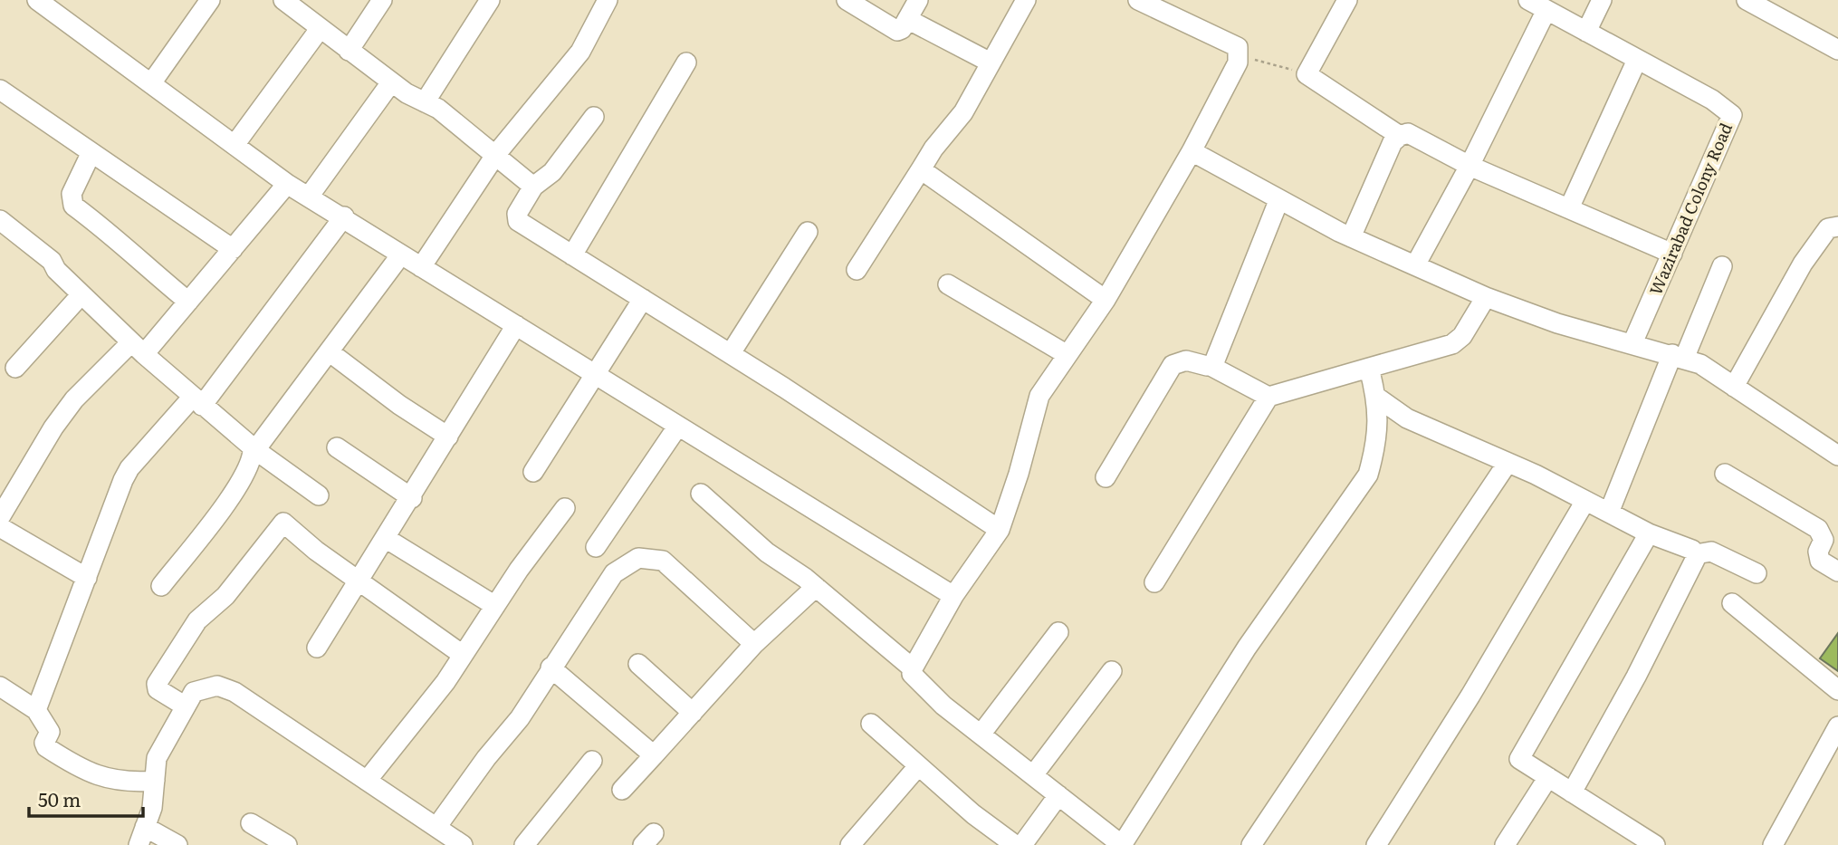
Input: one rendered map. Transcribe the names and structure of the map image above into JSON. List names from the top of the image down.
{
  "streets": {
    "street": ["Wazirabad Colony Road"]
  },
  "scale_bar": "50 m"
}
